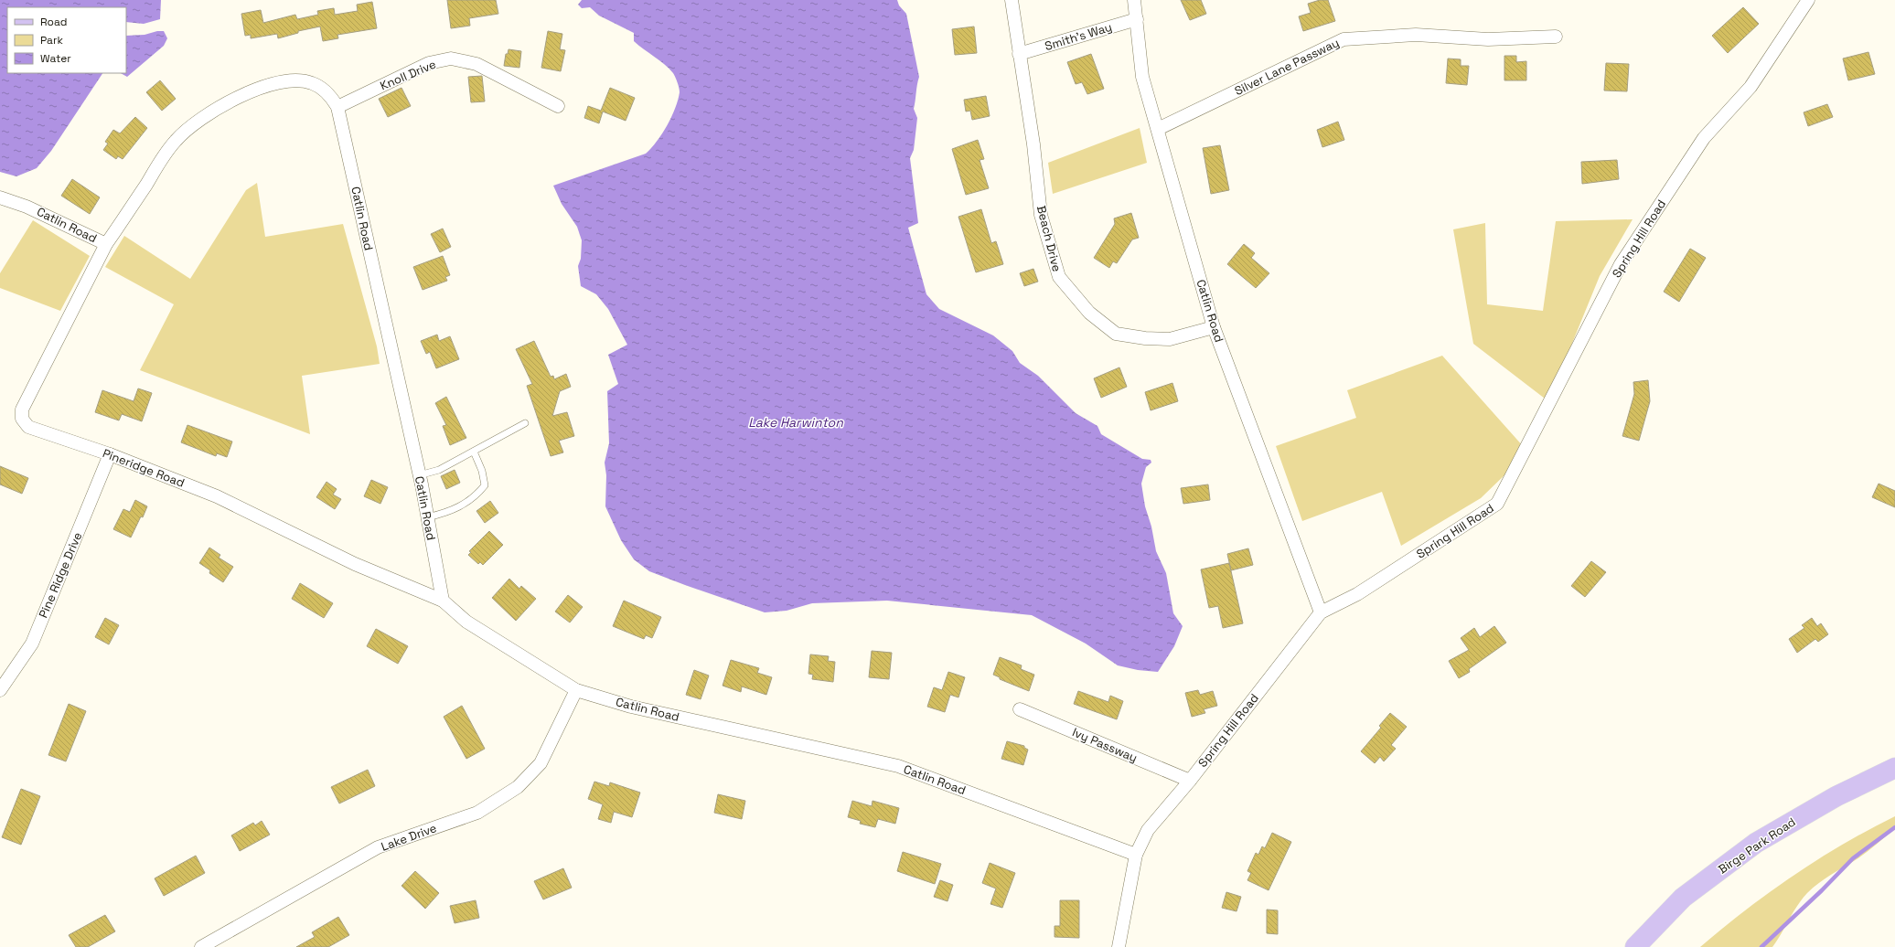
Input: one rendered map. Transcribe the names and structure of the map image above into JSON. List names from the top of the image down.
{
  "streets": {
    "main road": ["Birge Park Road"],
    "street": [
      "Smith's Way",
      "Silver Lane Passway",
      "Knoll Drive",
      "Catlin Road",
      "Beach Drive",
      "Spring Hill Road",
      "Pineridge Road",
      "Pine Ridge Drive",
      "Ivy Passway",
      "Lake Drive"
    ]
  },
  "crossings": [
    ["Smith's Way", "Catlin Road"],
    ["Smith's Way", "Beach Drive"],
    ["Silver Lane Passway", "Catlin Road"],
    ["Knoll Drive", "Catlin Road"],
    ["Catlin Road", "Beach Drive"],
    ["Catlin Road", "Spring Hill Road"],
    ["Catlin Road", "Pineridge Road"],
    ["Catlin Road", "Lake Drive"],
    ["Spring Hill Road", "Ivy Passway"],
    ["Pineridge Road", "Pine Ridge Drive"]
  ],
  "water": ["Lake Harwinton"],
  "legend": ["Road", "Park", "Water"]
}
